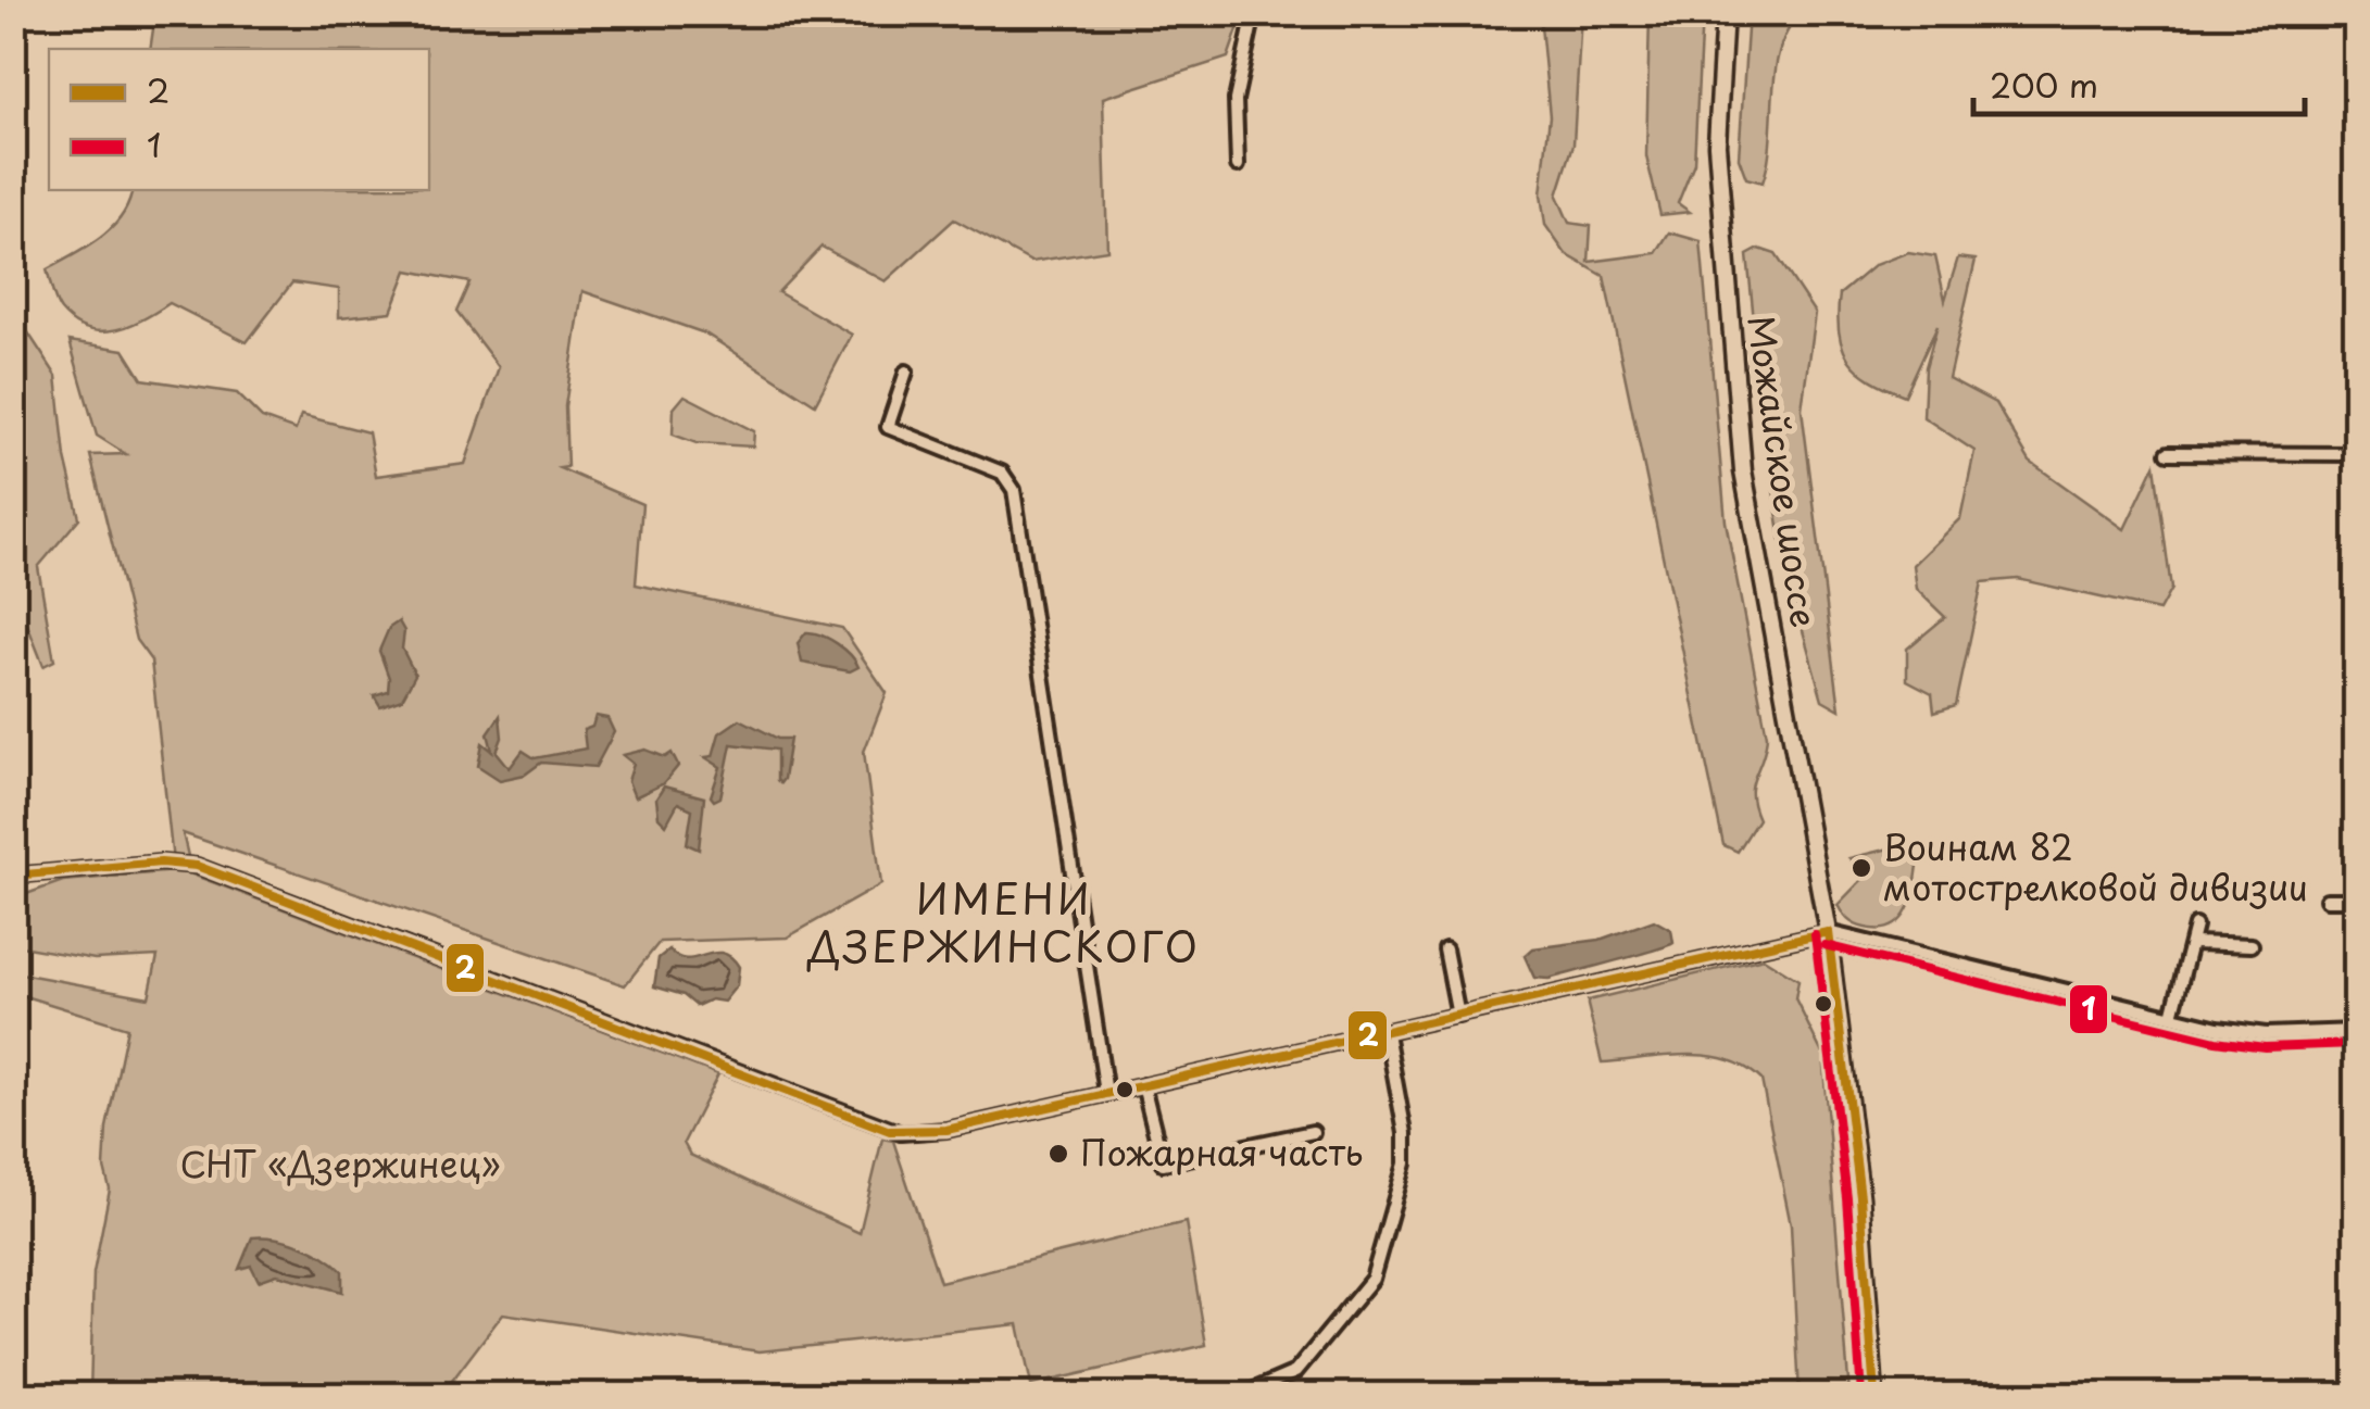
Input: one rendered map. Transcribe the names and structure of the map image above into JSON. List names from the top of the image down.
{
  "streets": {
    "main road": ["Можайское шоссе"]
  },
  "districts": ["ИМЕНИ ДЗЕРЖИНСКОГО"],
  "parks": ["СНТ «Дзержинец»"],
  "places": ["Воинам 82 мотострелковой дивизии", "Пожарная часть"],
  "lines": ["transit line 2", "transit line 1"],
  "legend": ["2", "1"],
  "scale_bar": "200 m"
}
